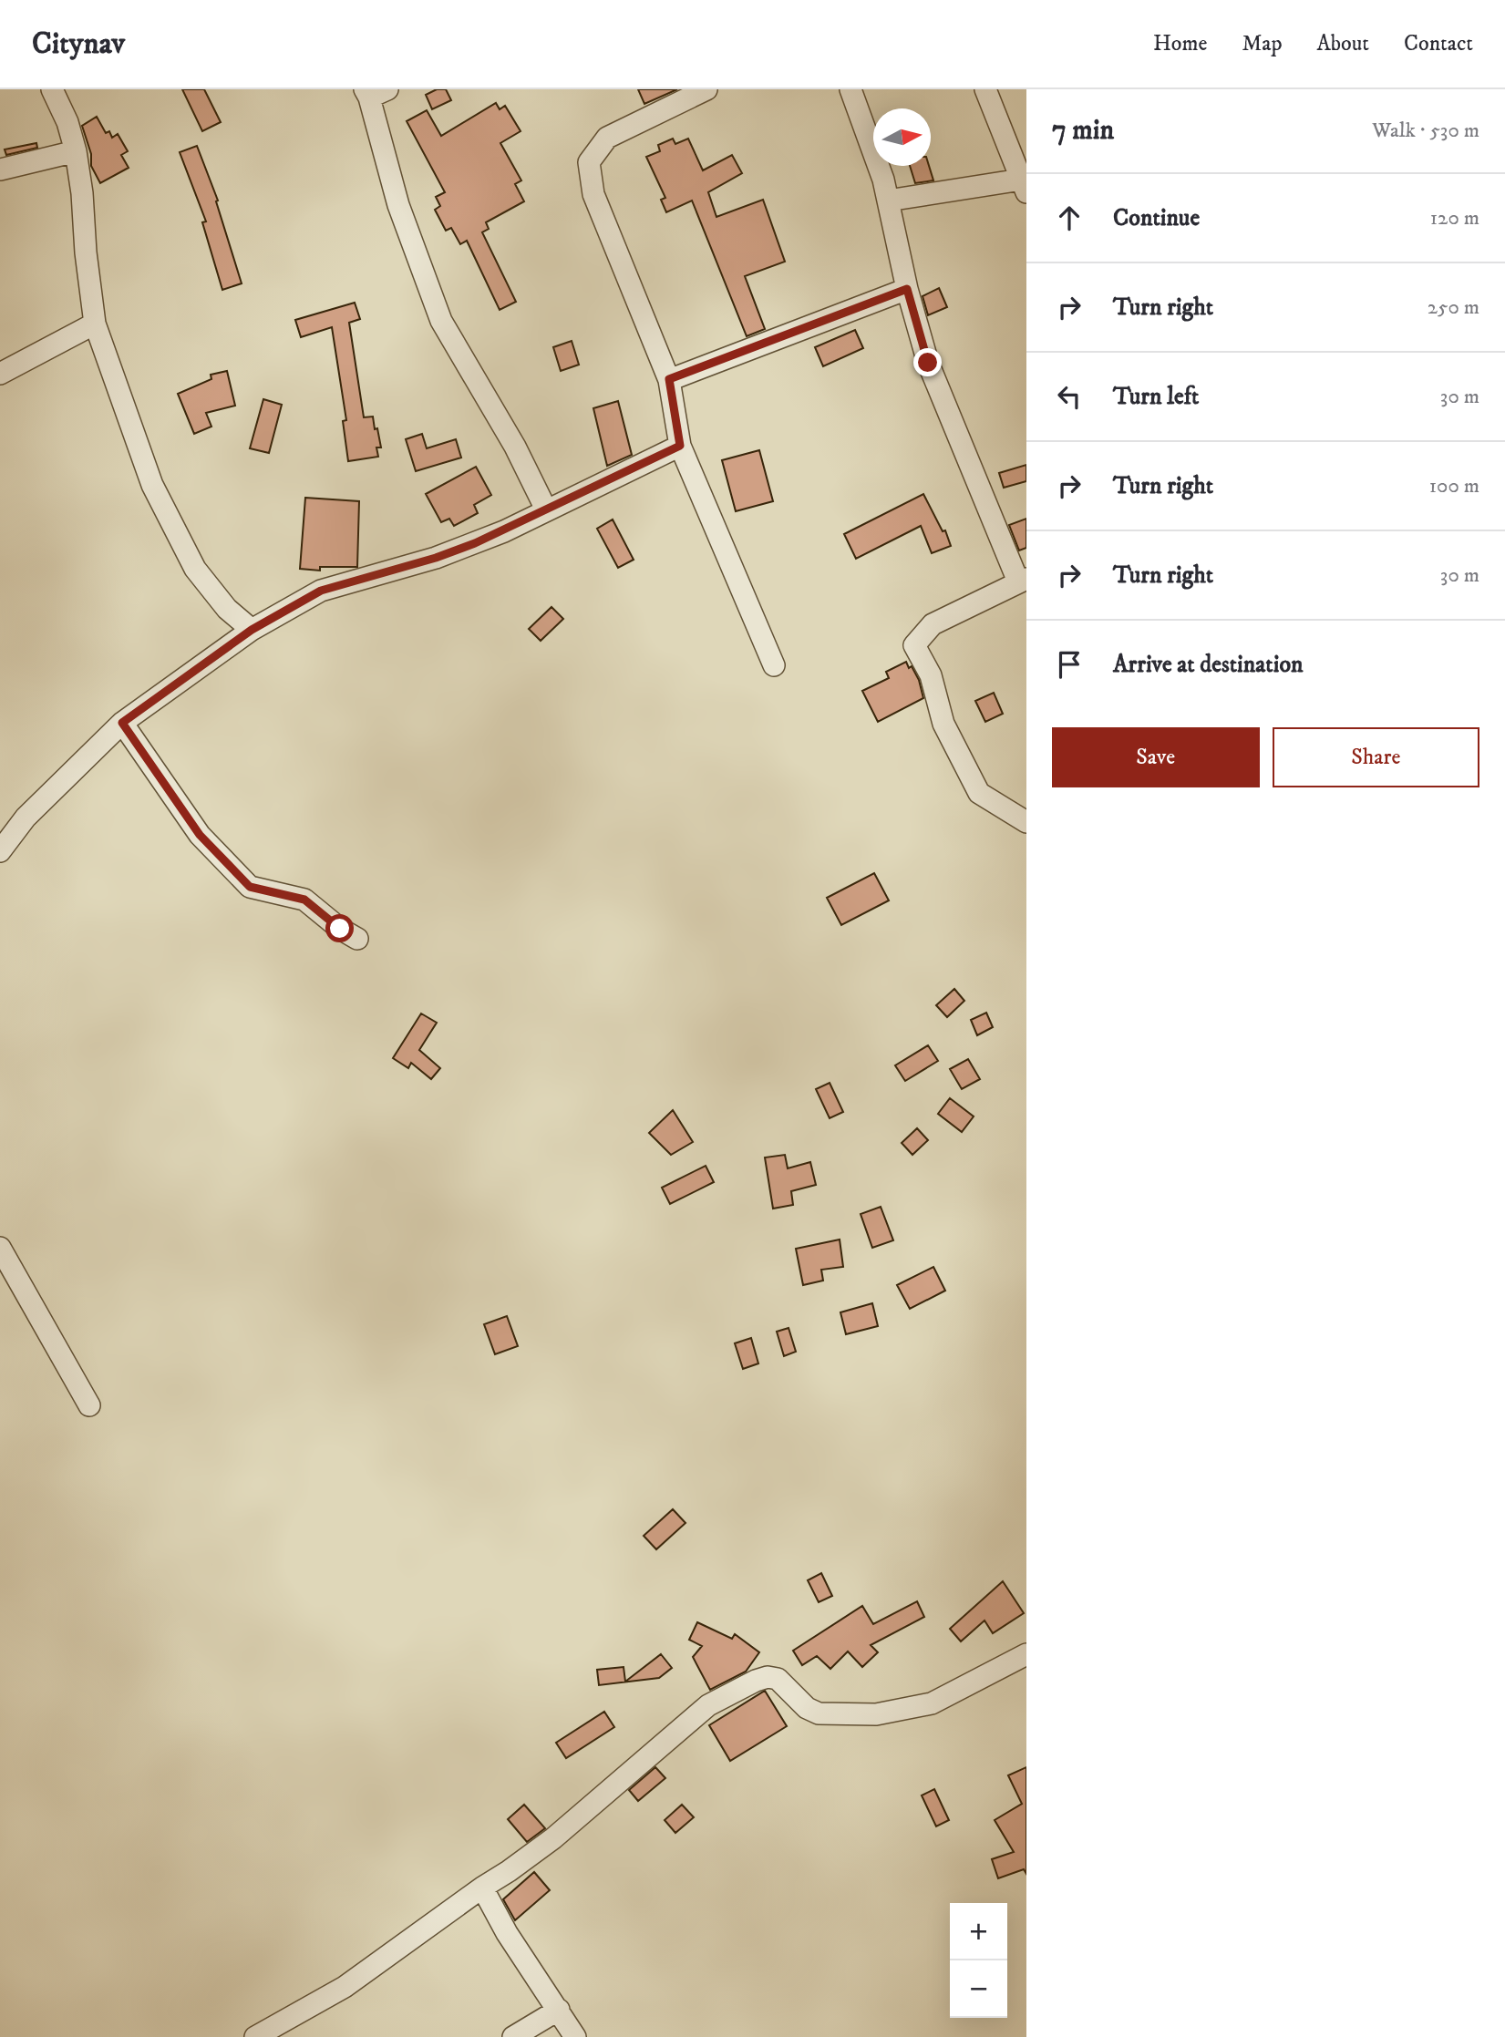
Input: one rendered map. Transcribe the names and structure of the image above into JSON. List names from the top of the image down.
{
  "north": "right",
  "page": {
    "header": "Citynav",
    "nav": [
      "Home",
      "Map",
      "About",
      "Contact"
    ],
    "heading": ["7 min", "Walk · 530 m"],
    "list": [
      ["Continue", "120 m"],
      ["Turn right", "250 m"],
      ["Turn left", "30 m"],
      ["Turn right", "100 m"],
      ["Turn right", "30 m"],
      "Arrive at destination"
    ],
    "buttons": ["Save", "Share"],
    "map_buttons": ["+", "−"]
  }
}
